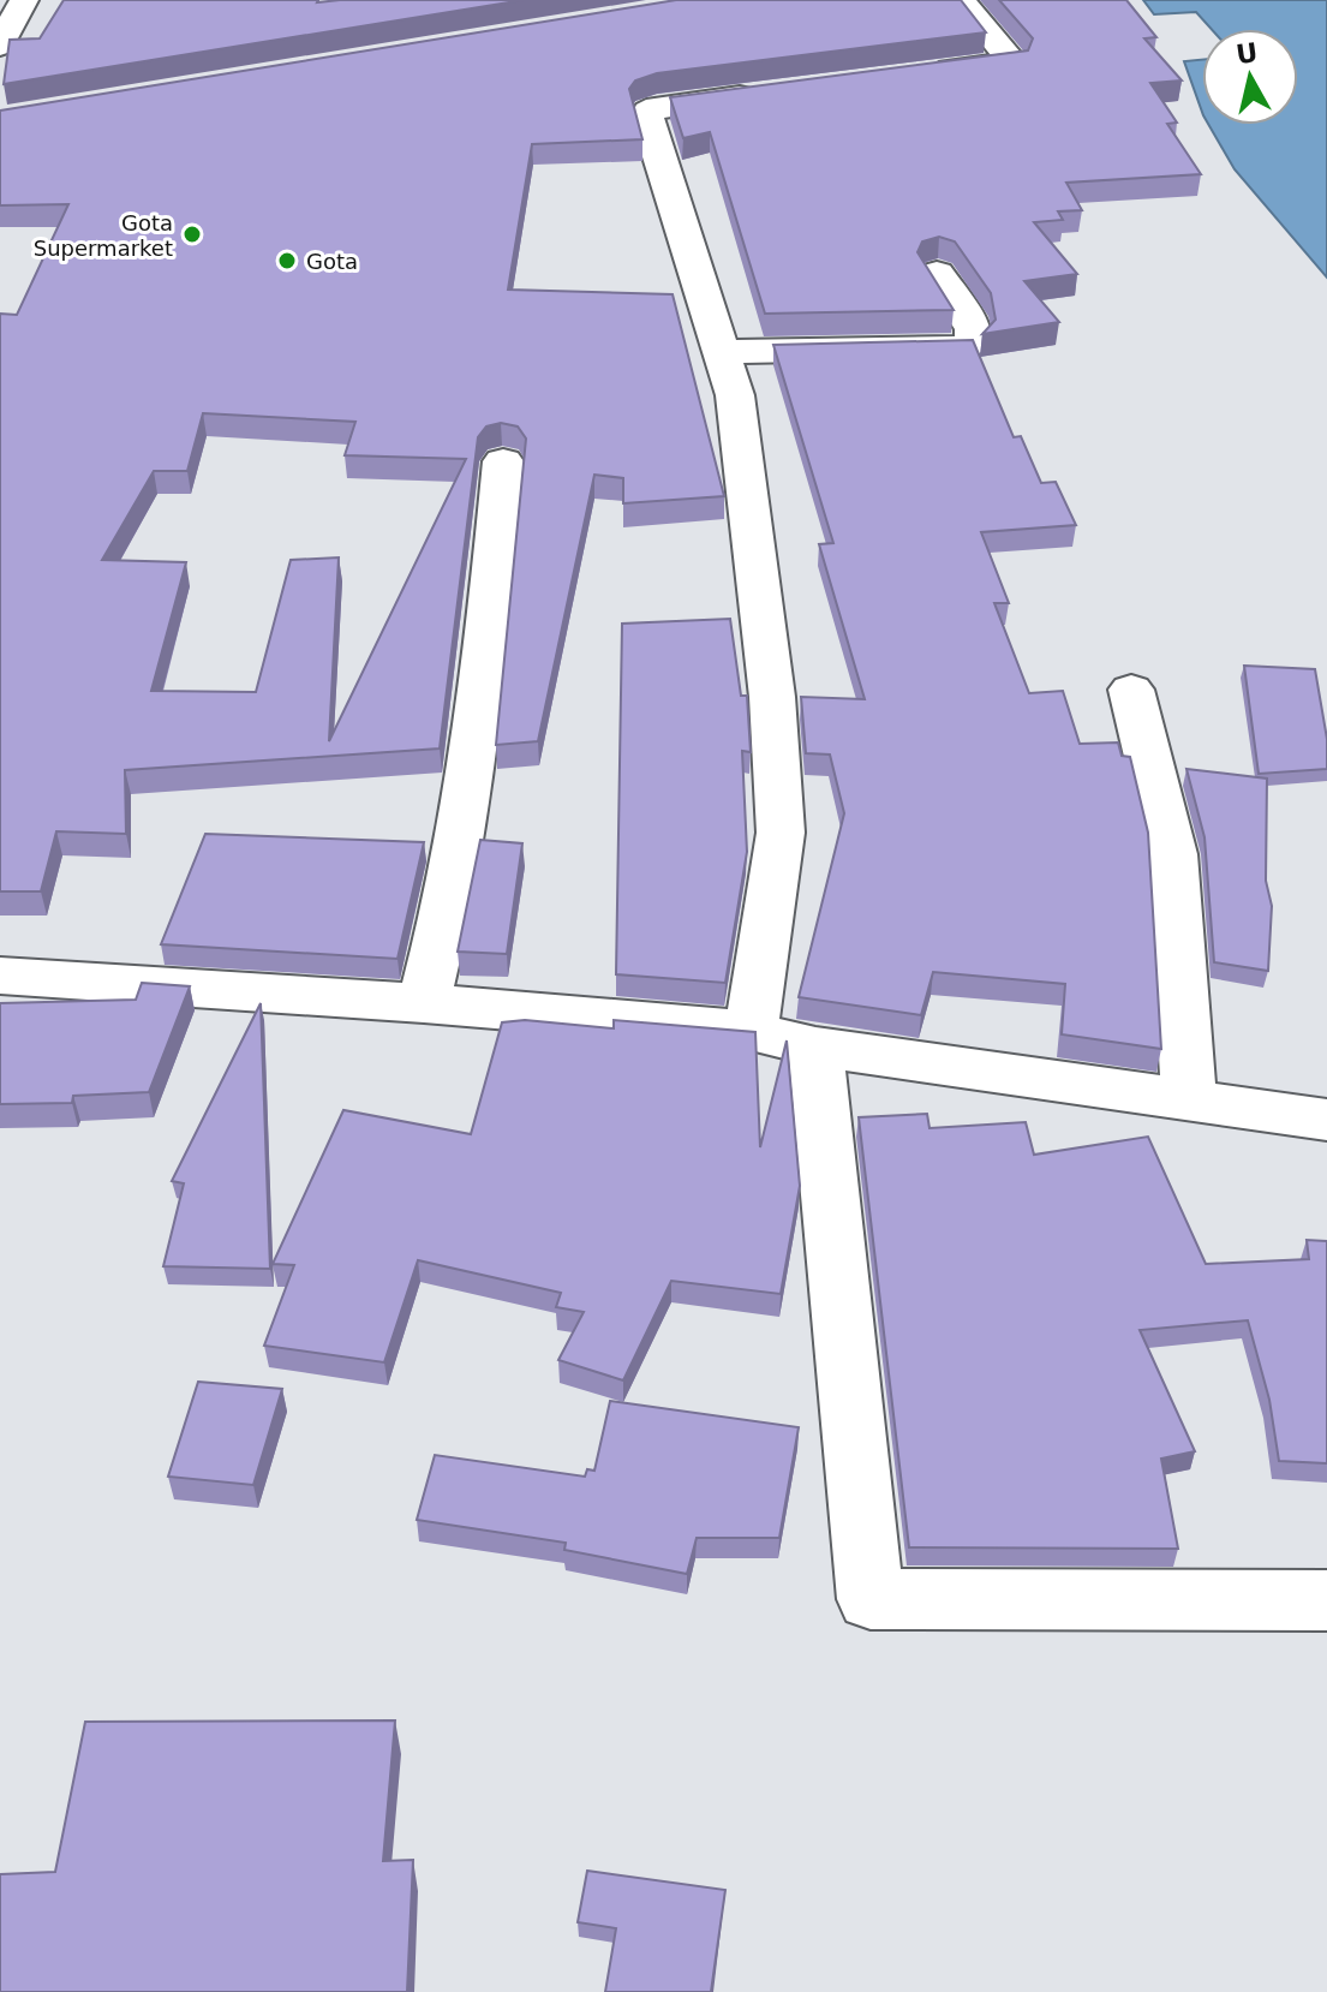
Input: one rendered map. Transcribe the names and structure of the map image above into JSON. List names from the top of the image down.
{
  "places": ["Gota Supermarket", "Gota"],
  "north": "top"
}
